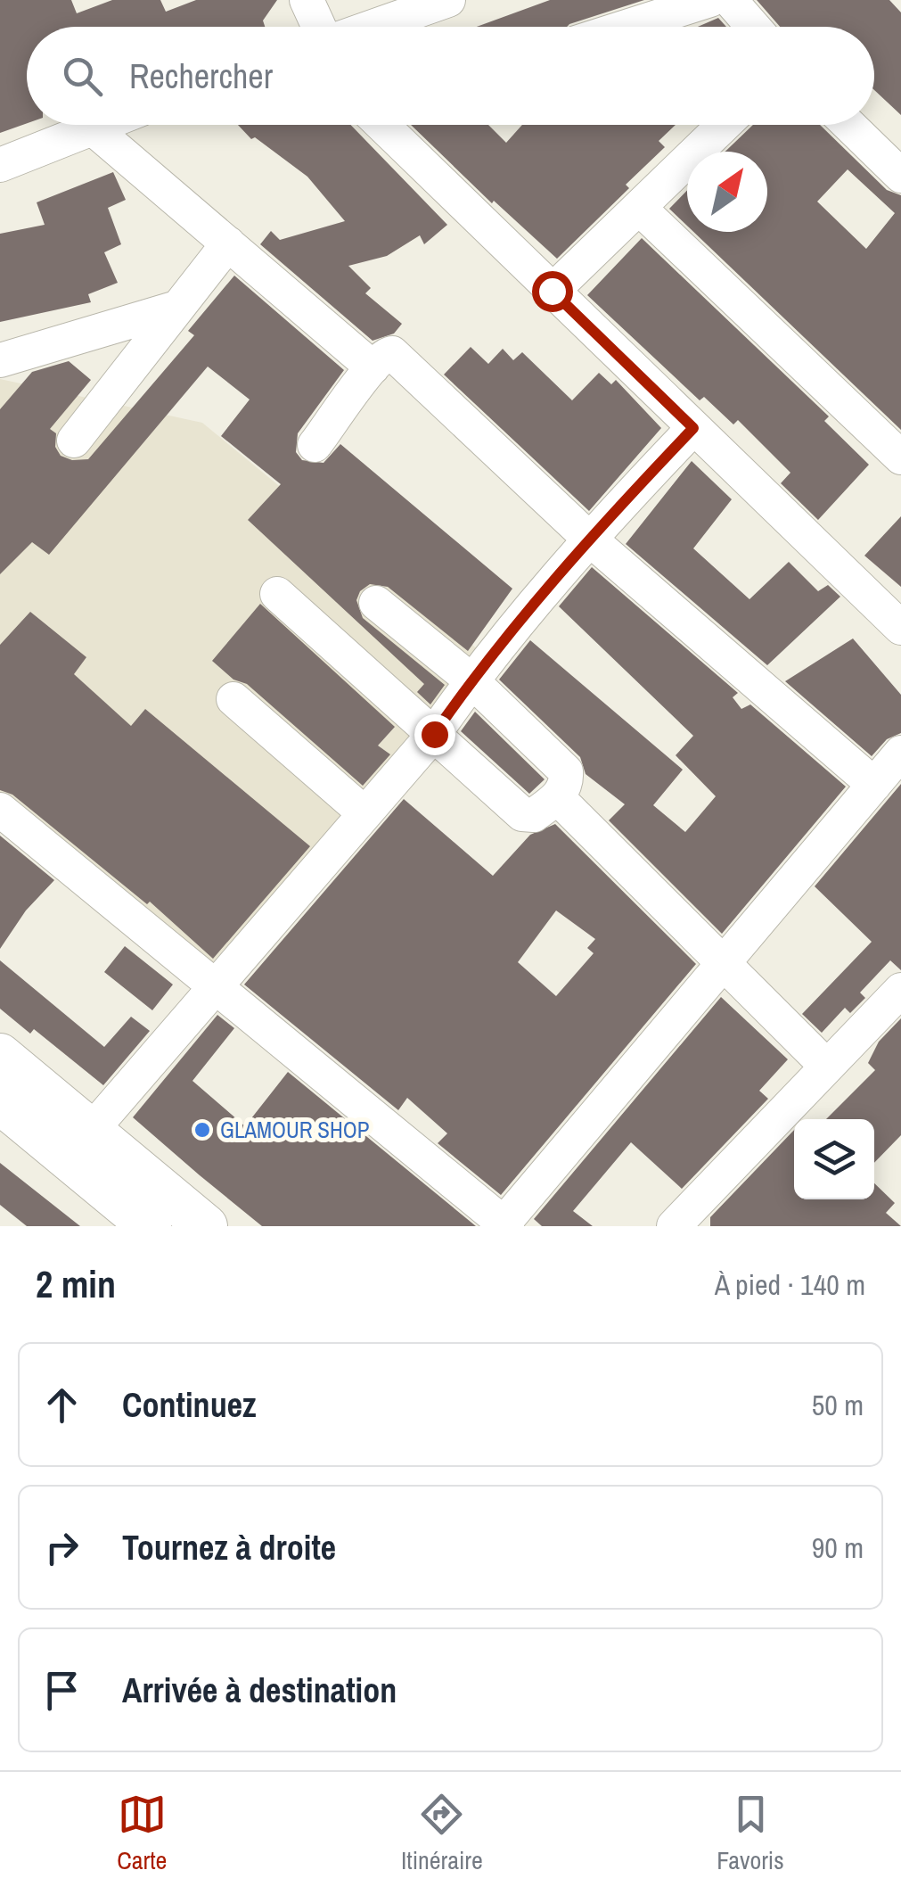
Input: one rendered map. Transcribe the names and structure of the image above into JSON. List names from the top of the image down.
{
  "places": ["GLAMOUR SHOP"],
  "north": "top right",
  "page": {
    "search": "Rechercher",
    "heading": ["2 min", "À pied · 140 m"],
    "list": [
      ["Continuez", "50 m"],
      ["Tournez à droite", "90 m"],
      "Arrivée à destination"
    ],
    "nav": ["Carte", "Itinéraire", "Favoris"]
  }
}
